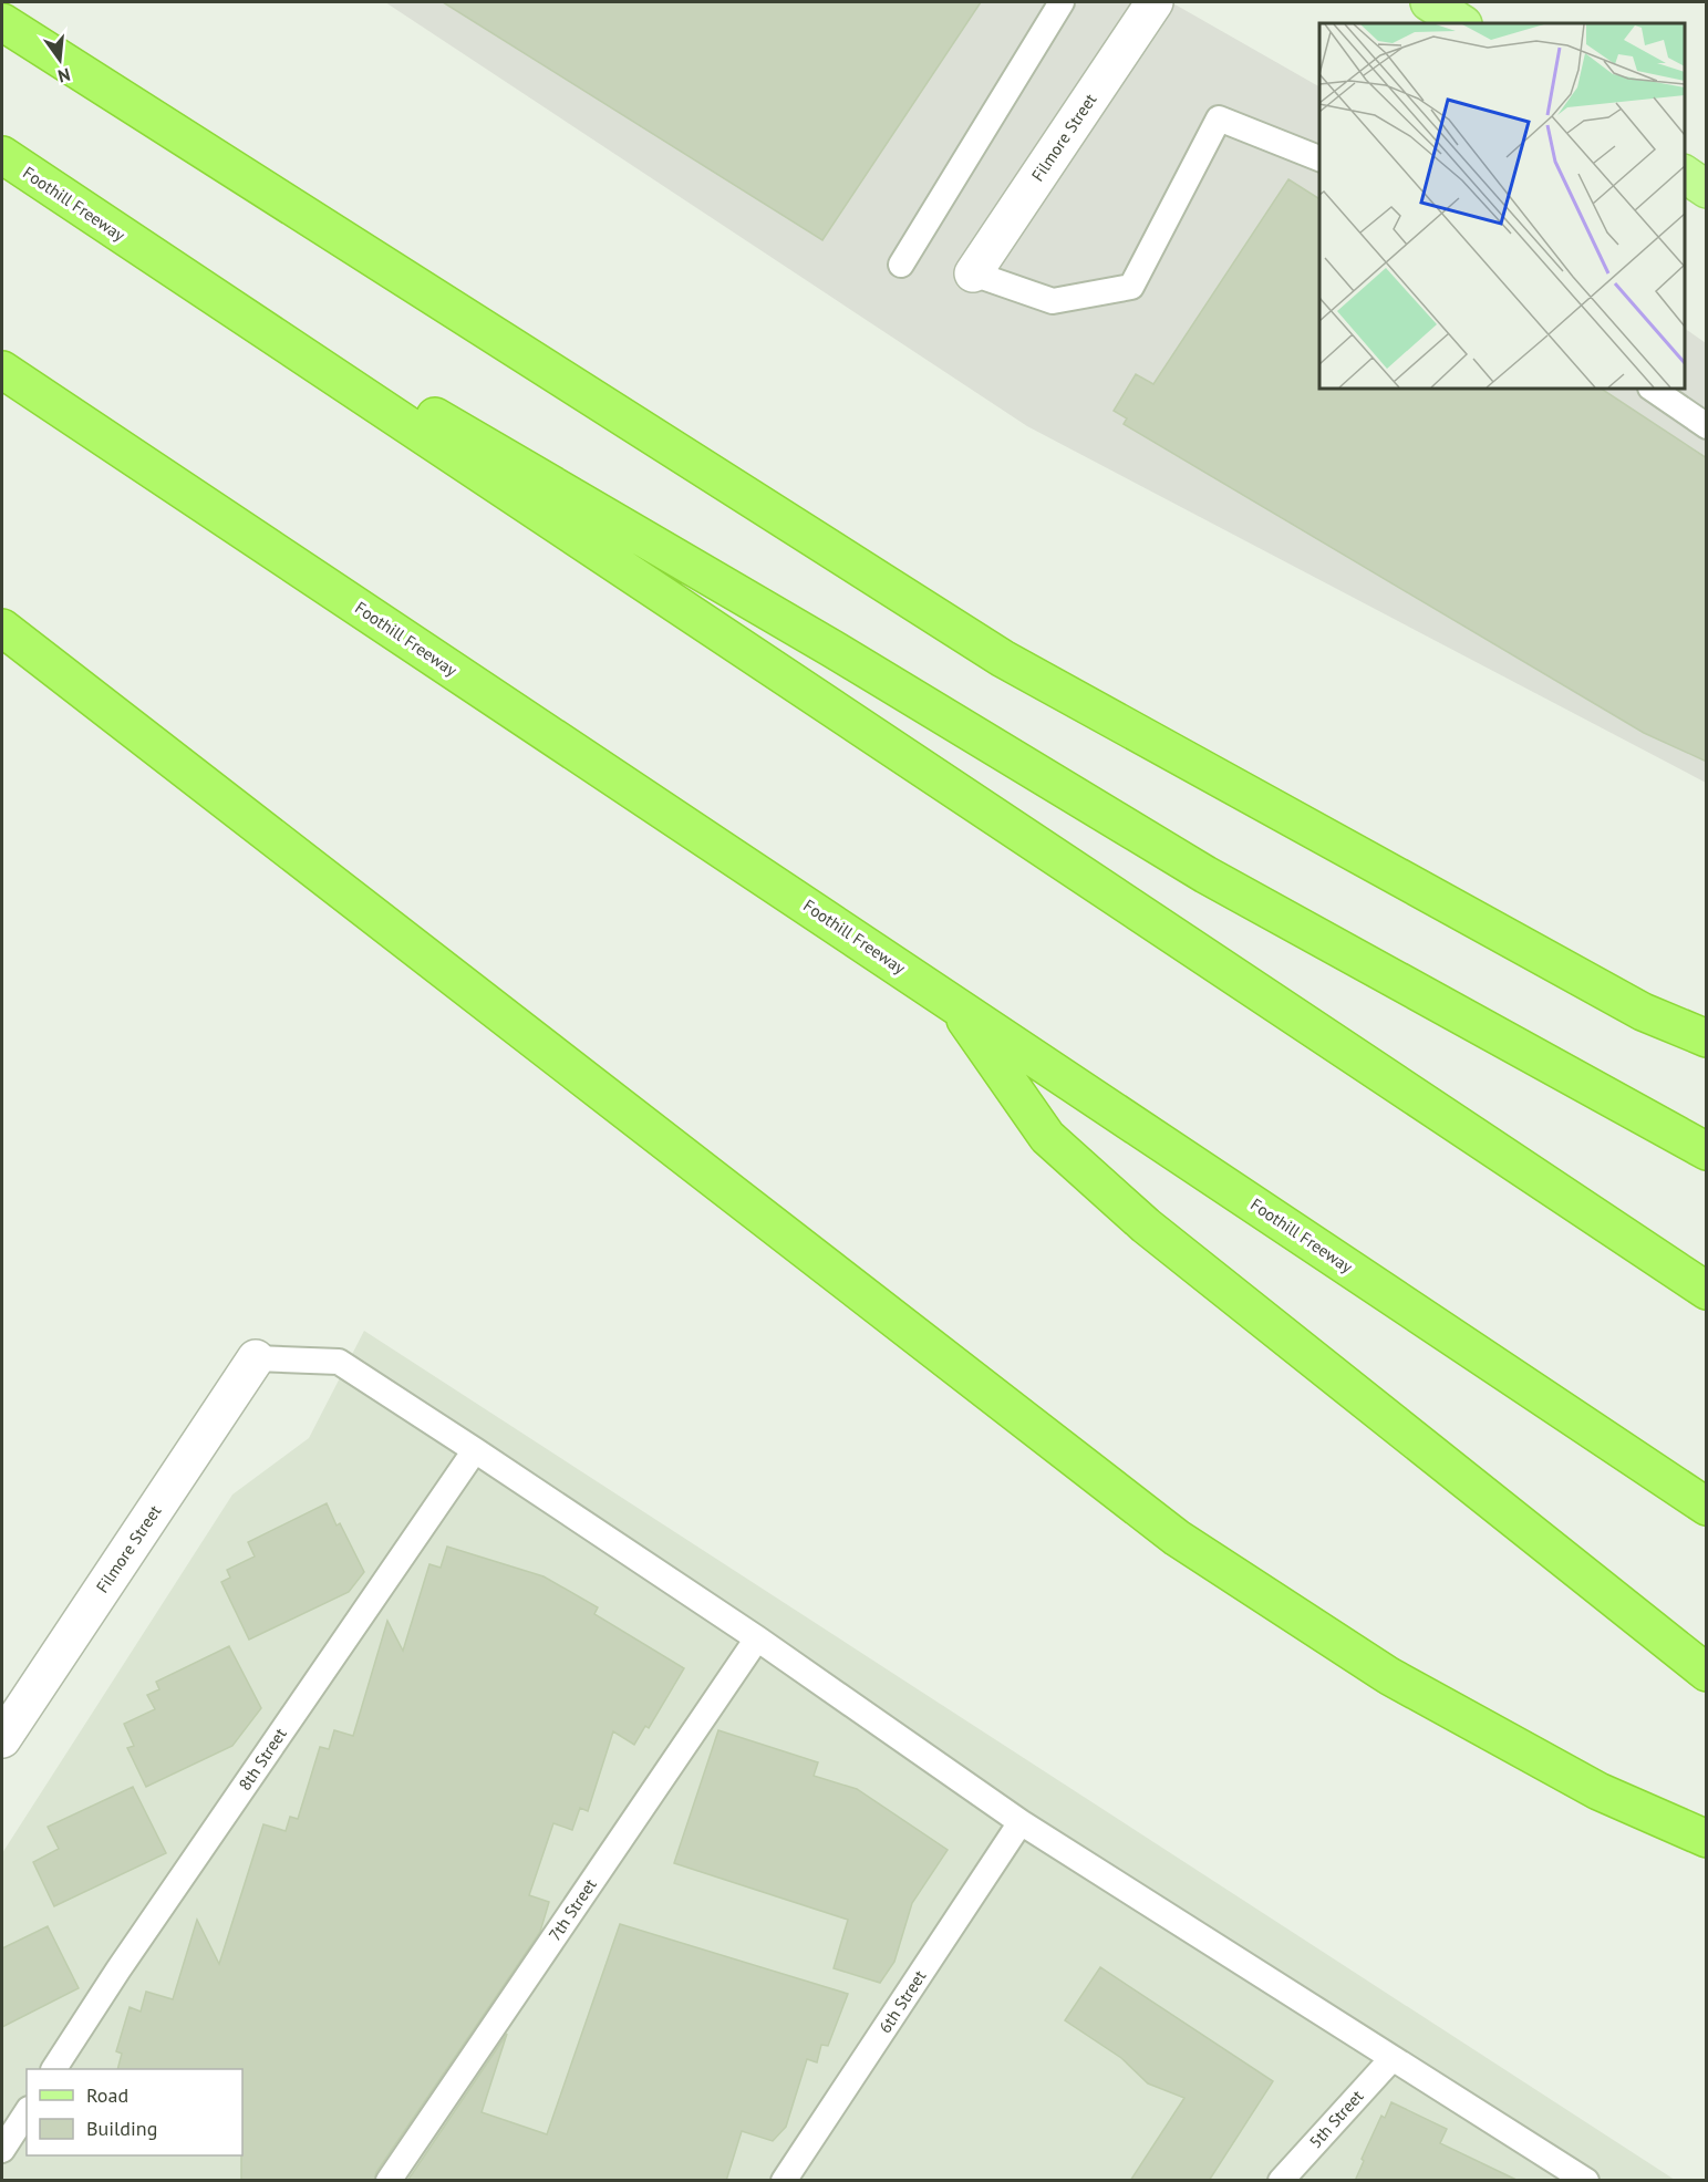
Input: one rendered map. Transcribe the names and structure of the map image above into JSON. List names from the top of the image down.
{
  "streets": {
    "highway": ["Foothill Freeway"],
    "street": ["Filmore Street"],
    "lane": [
      "8th Street",
      "7th Street",
      "6th Street",
      "5th Street"
    ]
  },
  "legend": ["Road", "Building"],
  "north": "bottom"
}
